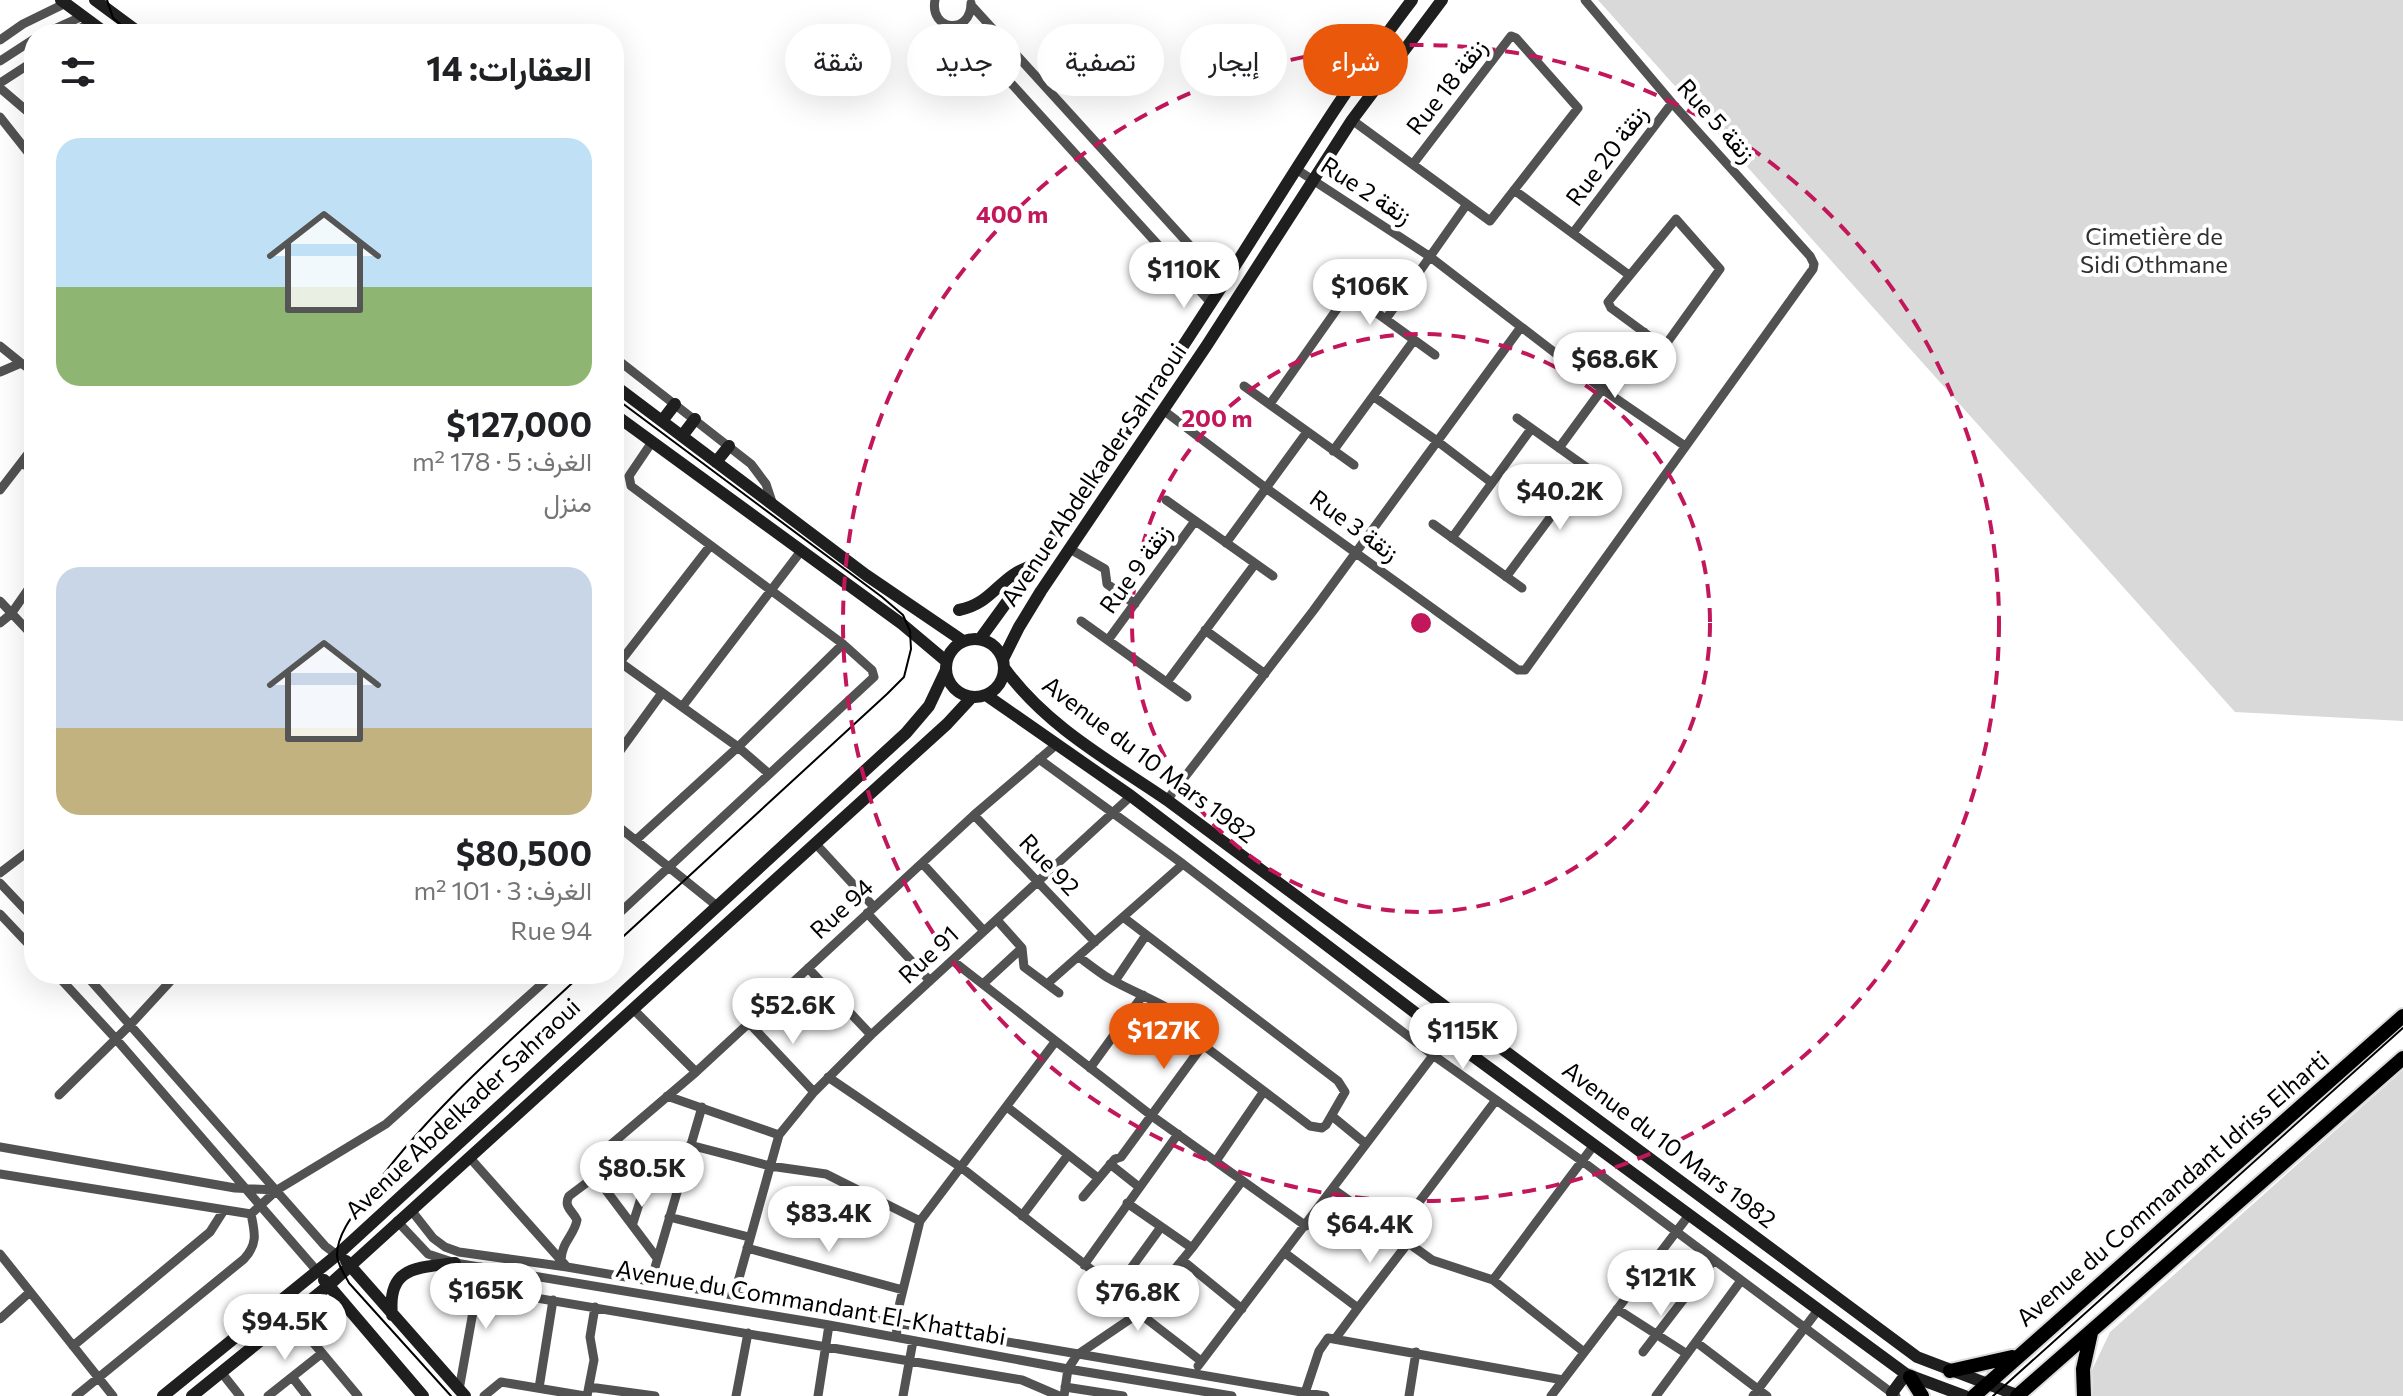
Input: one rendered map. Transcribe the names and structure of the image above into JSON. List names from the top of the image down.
{
  "streets": {
    "main road": ["Avenue Abdelkader Sahraoui", "Avenue du 10 Mars 1982", "Avenue du Commandant Idriss Elharti"],
    "street": [
      "Rue 18 زنقة",
      "Rue 5 زنقة",
      "Rue 20 زنقة",
      "Rue 2 زنقة",
      "Rue 3 زنقة",
      "Rue 9 زنقة",
      "Rue 92",
      "Rue 94",
      "Rue 91",
      "Avenue du Commandant El-Khattabi"
    ]
  },
  "crossings": [
    ["Rue 5 زنقة", "Rue 20 زنقة"],
    ["Rue 5 زنقة", "Rue 2 زنقة"],
    ["Rue 5 زنقة", "Rue 3 زنقة"],
    ["Rue 2 زنقة", "Avenue Abdelkader Sahraoui"],
    ["Rue 2 زنقة", "Rue 3 زنقة"],
    ["Avenue Abdelkader Sahraoui", "Rue 3 زنقة"],
    ["Avenue Abdelkader Sahraoui", "Avenue du 10 Mars 1982"],
    ["Avenue Abdelkader Sahraoui", "Avenue du Commandant El-Khattabi"],
    ["Avenue du 10 Mars 1982", "Rue 94"],
    ["Avenue du 10 Mars 1982", "Rue 91"],
    ["Avenue du 10 Mars 1982", "Avenue du Commandant Idriss Elharti"],
    ["Rue 92", "Rue 94"],
    ["Rue 92", "Rue 91"],
    ["Rue 91", "Avenue du Commandant El-Khattabi"]
  ],
  "parks": ["Cimetière de Sidi Othmane"],
  "page": {
    "chip": [
      "شراء",
      "إيجار",
      "تصفية",
      "جديد",
      "شقة"
    ],
    "heading": "العقارات: 14",
    "list": [
      {
        "name": "$127,000",
        "note": "الغرف: 5 · 178 m² · منزل"
      },
      {
        "name": "$80,500",
        "note": "الغرف: 3 · 101 m² · Rue 94"
      }
    ],
    "price": [
      "$110K",
      "$106K",
      "$68.6K",
      "$40.2K",
      "$52.6K",
      "$127K",
      "$115K",
      "$80.5K",
      "$83.4K",
      "$64.4K",
      "$121K",
      "$165K",
      "$76.8K",
      "$94.5K"
    ]
  },
  "rings": ["400 m", "200 m"]
}
